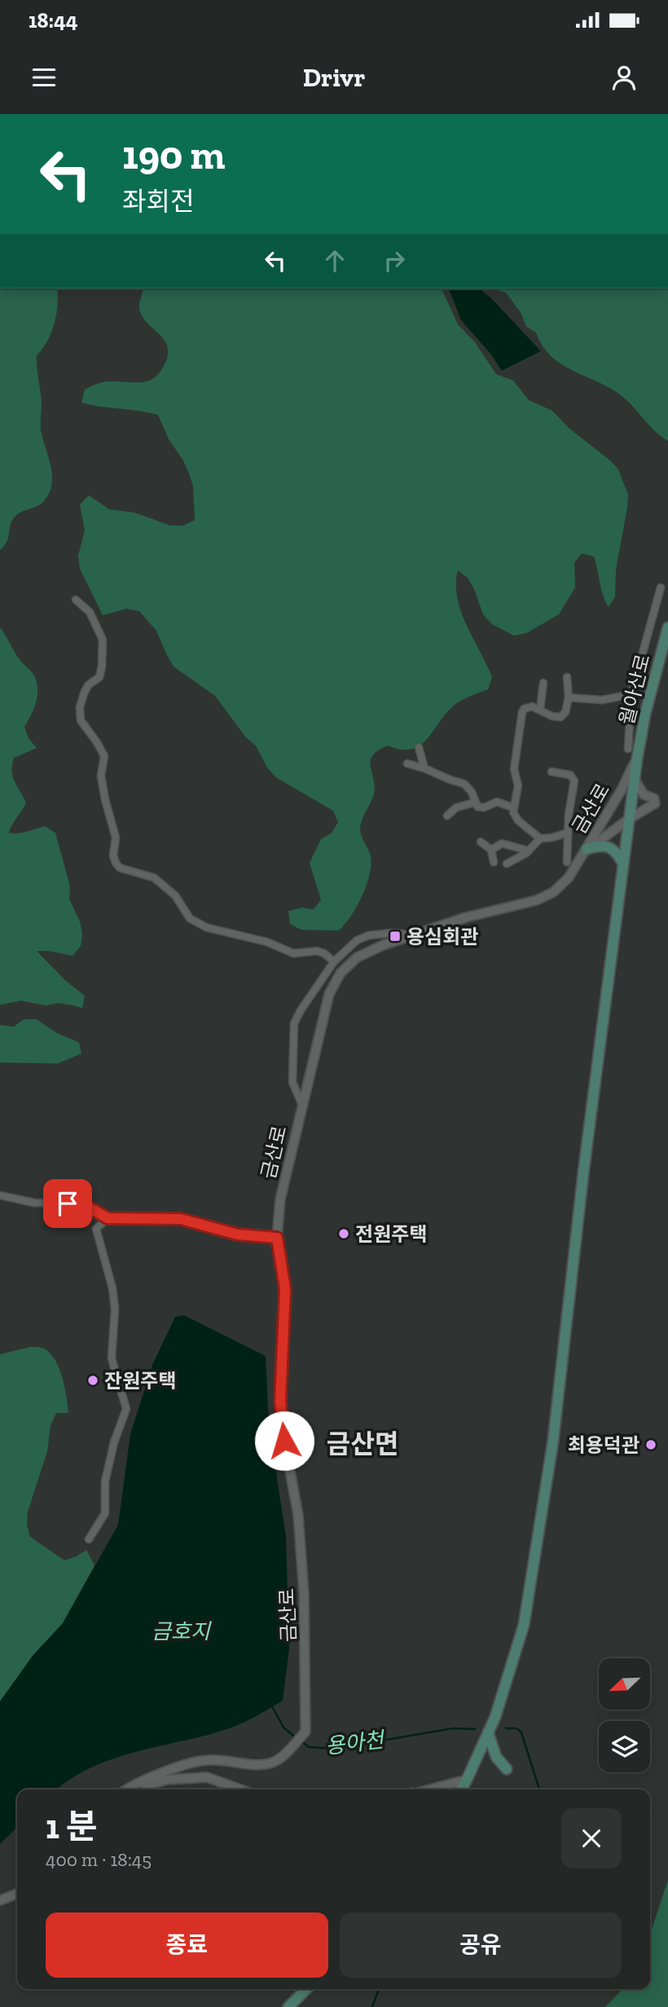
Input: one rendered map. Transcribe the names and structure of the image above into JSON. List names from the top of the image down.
{
  "streets": {
    "main road": ["월아산로"],
    "street": ["금산로"]
  },
  "crossings": [
    ["월아산로", "금산로"]
  ],
  "districts": ["금산면"],
  "water": ["금호지", "용아천"],
  "places": {
    "transit": ["용심회관"],
    "other": ["전원주택", "잔원주택", "최용덕관"]
  },
  "north": "bottom left",
  "page": {
    "status": "18:44",
    "header": "Drivr",
    "turn": ["190 m", "좌회전"],
    "heading": ["1 분", "400 m · 18:45"],
    "buttons": ["종료", "공유"]
  }
}
